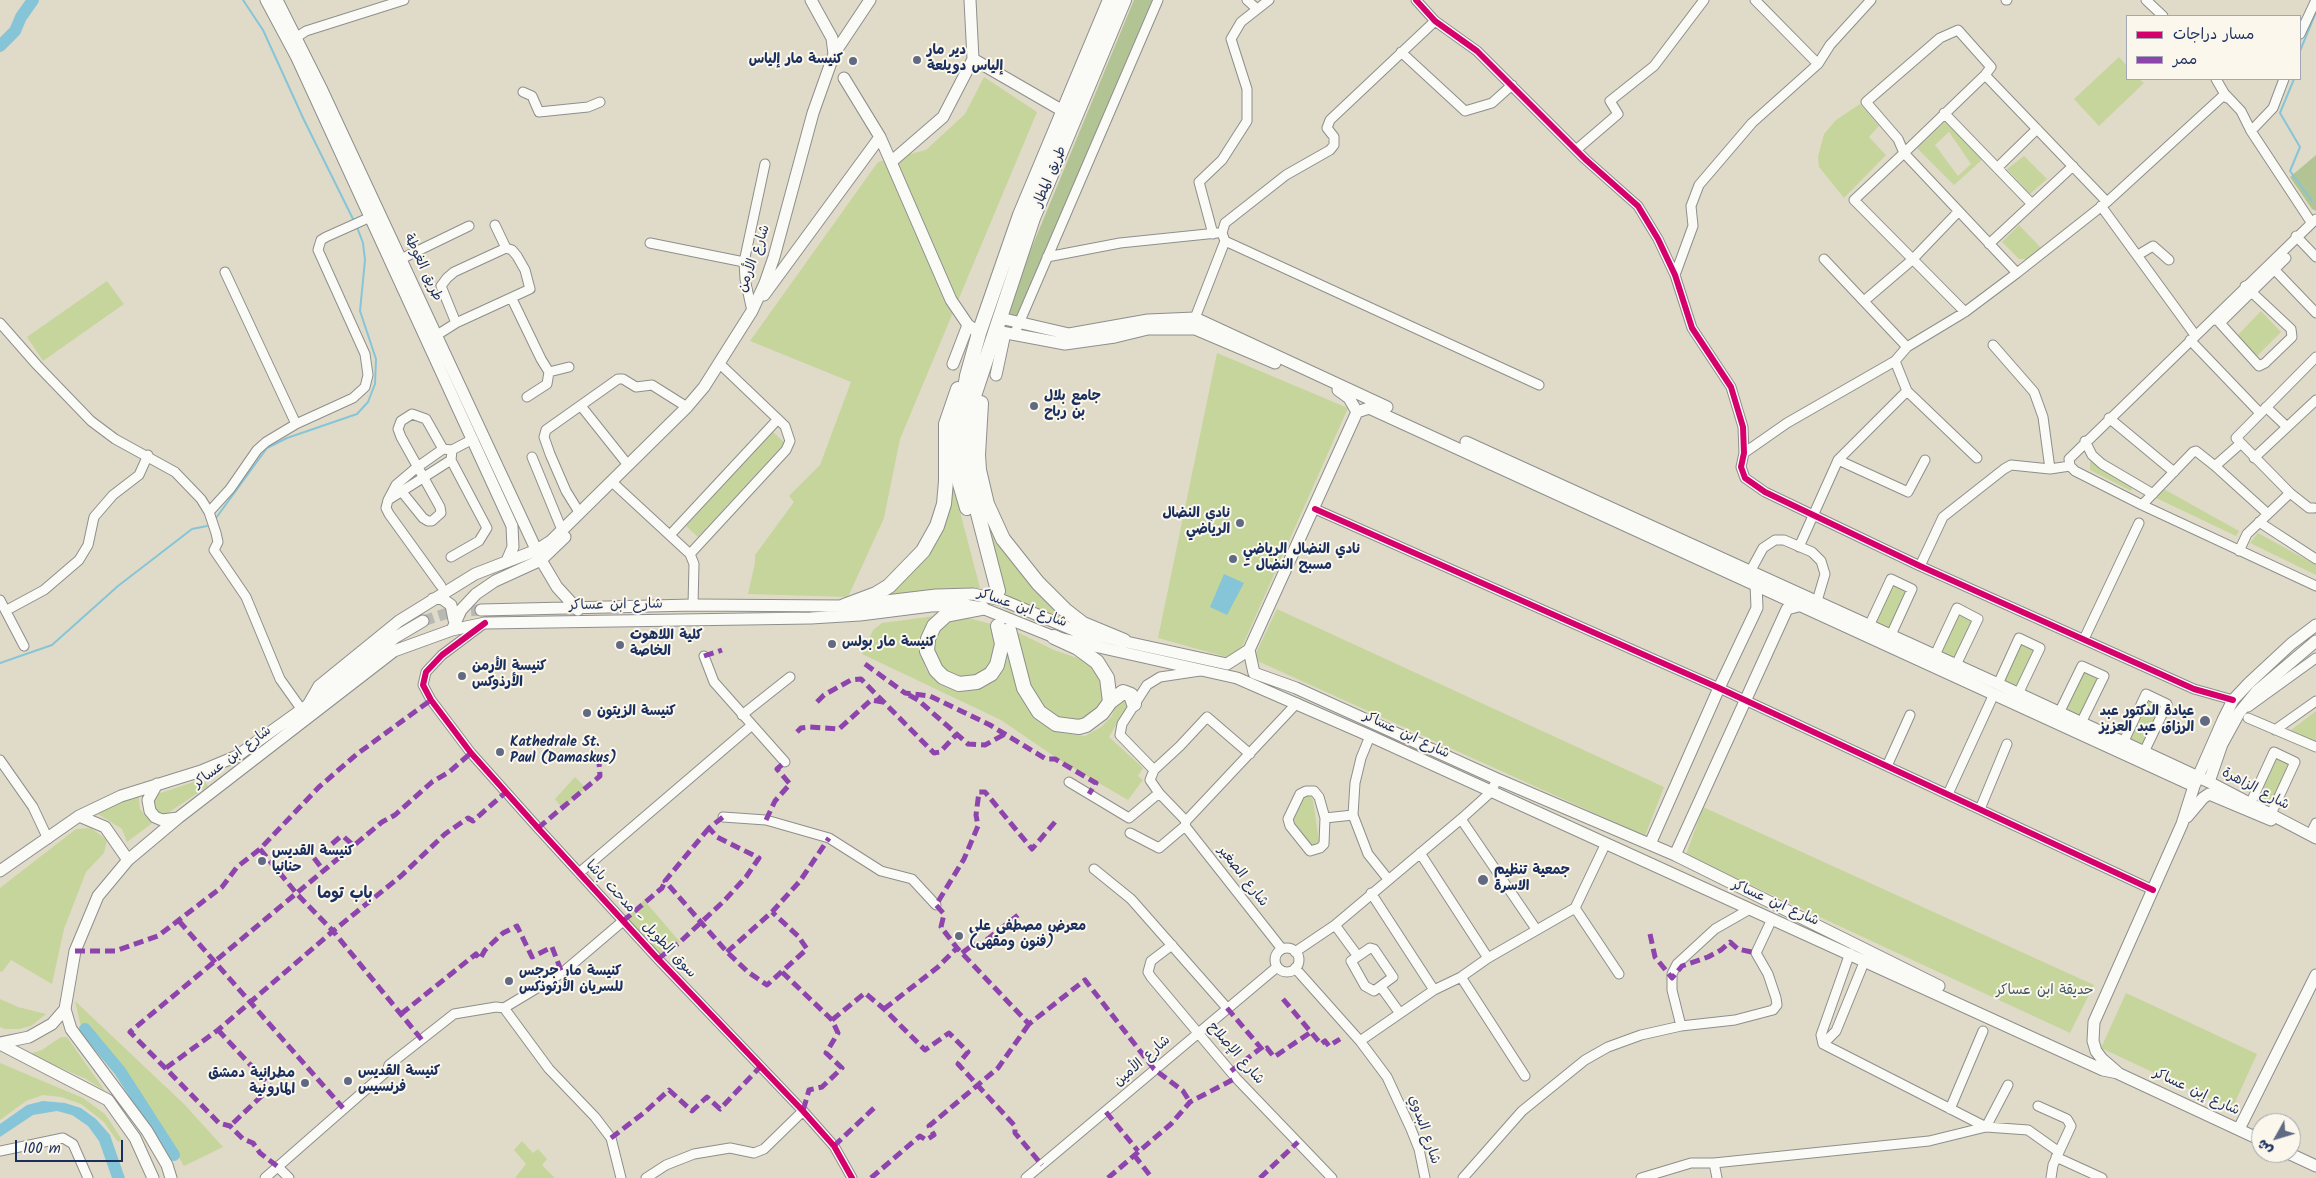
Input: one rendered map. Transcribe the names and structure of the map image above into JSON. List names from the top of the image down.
{
  "streets": {
    "highway": ["طريق المطار"],
    "main road": [
      "شارع الأرمن",
      "طريق الغوطة",
      "شارع ابن عساكر",
      "شارع الزاهرة",
      "شارع إبن عساكر"
    ],
    "street": [
      "شارع الصغير",
      "سوق الطويل - مدحت باشا",
      "شارع الإصلاح",
      "شارع الأمين",
      "شارع البدوي"
    ]
  },
  "crossings": [
    ["شارع الأرمن", "طريق الغوطة"],
    ["طريق الغوطة", "شارع ابن عساكر"],
    ["شارع ابن عساكر", "شارع إبن عساكر"],
    ["شارع الصغير", "شارع الأمين"],
    ["شارع الإصلاح", "شارع الأمين"]
  ],
  "districts": ["باب توما"],
  "parks": ["حديقة ابن عساكر"],
  "places": [
    "دير مار إلياس دويلعة",
    "كنيسة مار إلياس",
    "جامع بلال بن رباح",
    "نادي النضال الرياضي",
    "نادي النضال الرياضي - مسبح النضال",
    "كنيسة مار بولس",
    "كلية اللاهوت الخاصة",
    "كنيسة الأرمن الأرذوكس",
    "كنيسة الزيتون",
    "عيادة الدكتور عبد الرزاق عبد العزيز",
    "Kathedrale St. Paul (Damaskus)",
    "كنيسة القديس حنانيا",
    "جمعية تنظيم الاسرة",
    "معرض مصطفى علي (فنون ومقهى)",
    "كنيسة مار جرجس للسريان الأرثوذكس",
    "كنيسة القديس فرنسيس",
    "مطرانية دمشق المارونية"
  ],
  "legend": ["مسار دراجات", "ممر"],
  "scale_bar": "100 m",
  "north": "bottom left"
}
